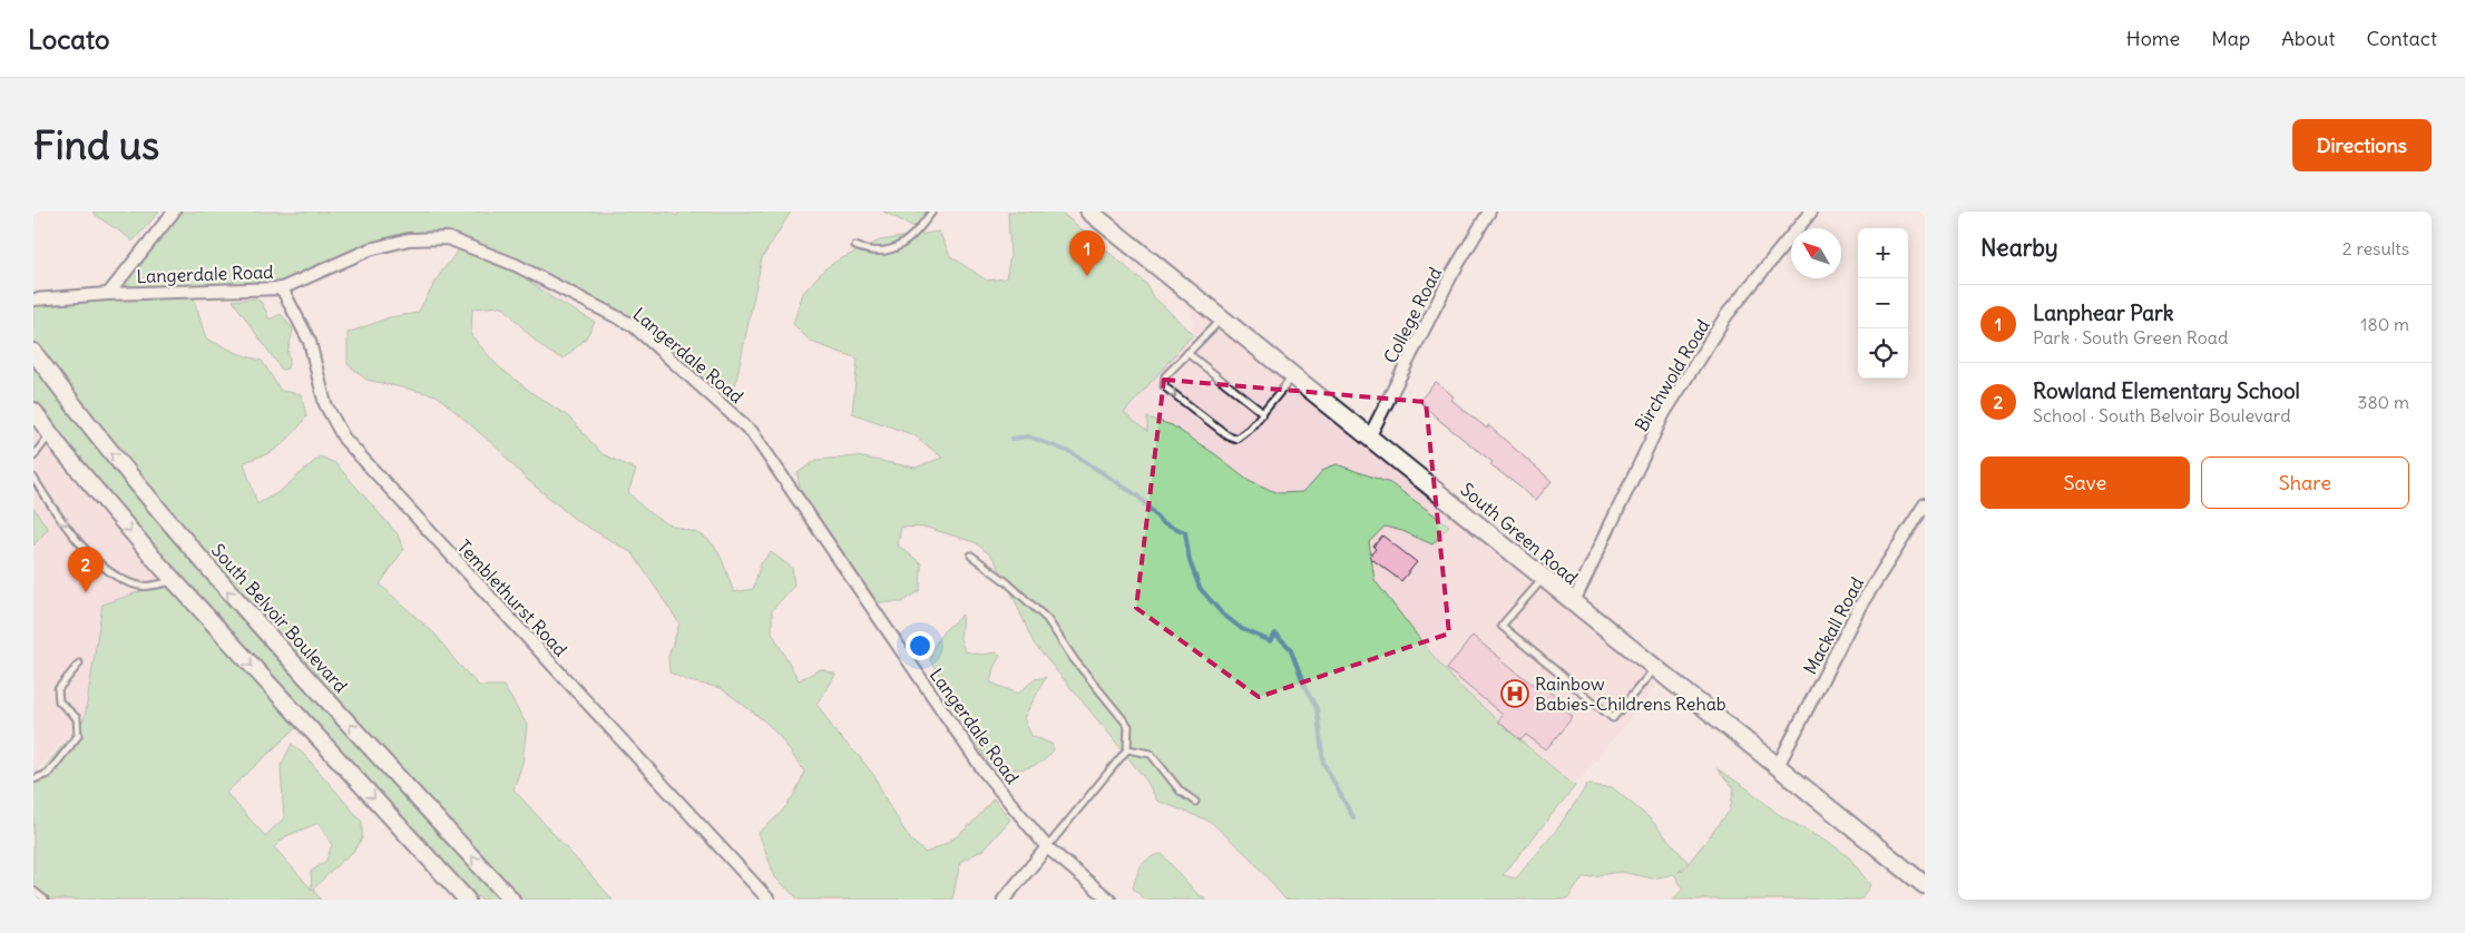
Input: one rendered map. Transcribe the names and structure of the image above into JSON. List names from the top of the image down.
{
  "streets": {
    "main road": ["South Green Road"],
    "street": [
      "Langerdale Road",
      "College Road",
      "Birchwold Road",
      "Temblethurst Road",
      "South Belvoir Boulevard",
      "Mackall Road"
    ]
  },
  "crossings": [
    ["Langerdale Road", "Temblethurst Road"],
    ["College Road", "South Green Road"],
    ["Birchwold Road", "South Green Road"],
    ["South Green Road", "Mackall Road"]
  ],
  "places": {
    "hospital": ["Rainbow Babies-Childrens Rehab"]
  },
  "north": "top left",
  "page": {
    "header": "Locato",
    "nav": [
      "Home",
      "Map",
      "About",
      "Contact"
    ],
    "buttons": [
      "Directions",
      ["Save", "Share"]
    ],
    "title": "Find us",
    "heading": ["Nearby", "2 results"],
    "map_buttons": ["+", "−"],
    "pins": ["1", "2"],
    "list": [
      {
        "mark": "1",
        "name": "Lanphear Park",
        "note": "Park · South Green Road",
        "value": "180 m"
      },
      {
        "mark": "2",
        "name": "Rowland Elementary School",
        "note": "School · South Belvoir Boulevard",
        "value": "380 m"
      }
    ]
  }
}
